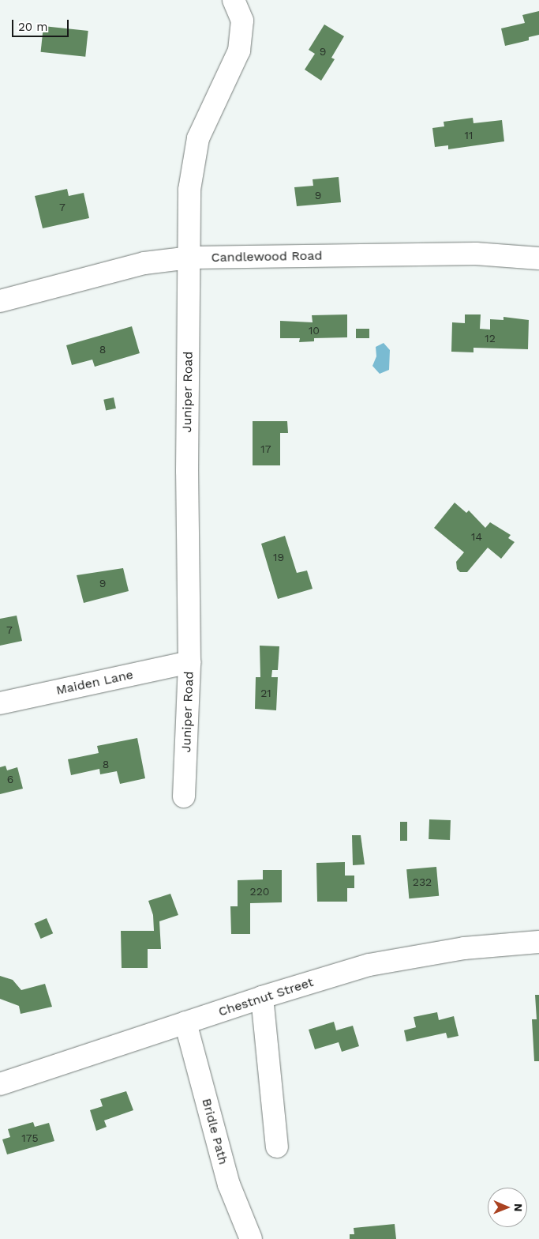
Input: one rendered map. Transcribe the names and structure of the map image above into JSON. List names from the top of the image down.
{
  "streets": {
    "street": [
      "Candlewood Road",
      "Juniper Road",
      "Maiden Lane",
      "Chestnut Street",
      "Bridle Path"
    ]
  },
  "crossings": [
    ["Candlewood Road", "Juniper Road"],
    ["Juniper Road", "Maiden Lane"],
    ["Chestnut Street", "Bridle Path"]
  ],
  "house_numbers": [
    "9",
    "11",
    "9",
    "7",
    "10",
    "12",
    "8",
    "17",
    "14",
    "19",
    "9",
    "7",
    "21",
    "8",
    "6",
    "232",
    "220",
    "175"
  ],
  "scale_bar": "20 m",
  "north": "right"
}
